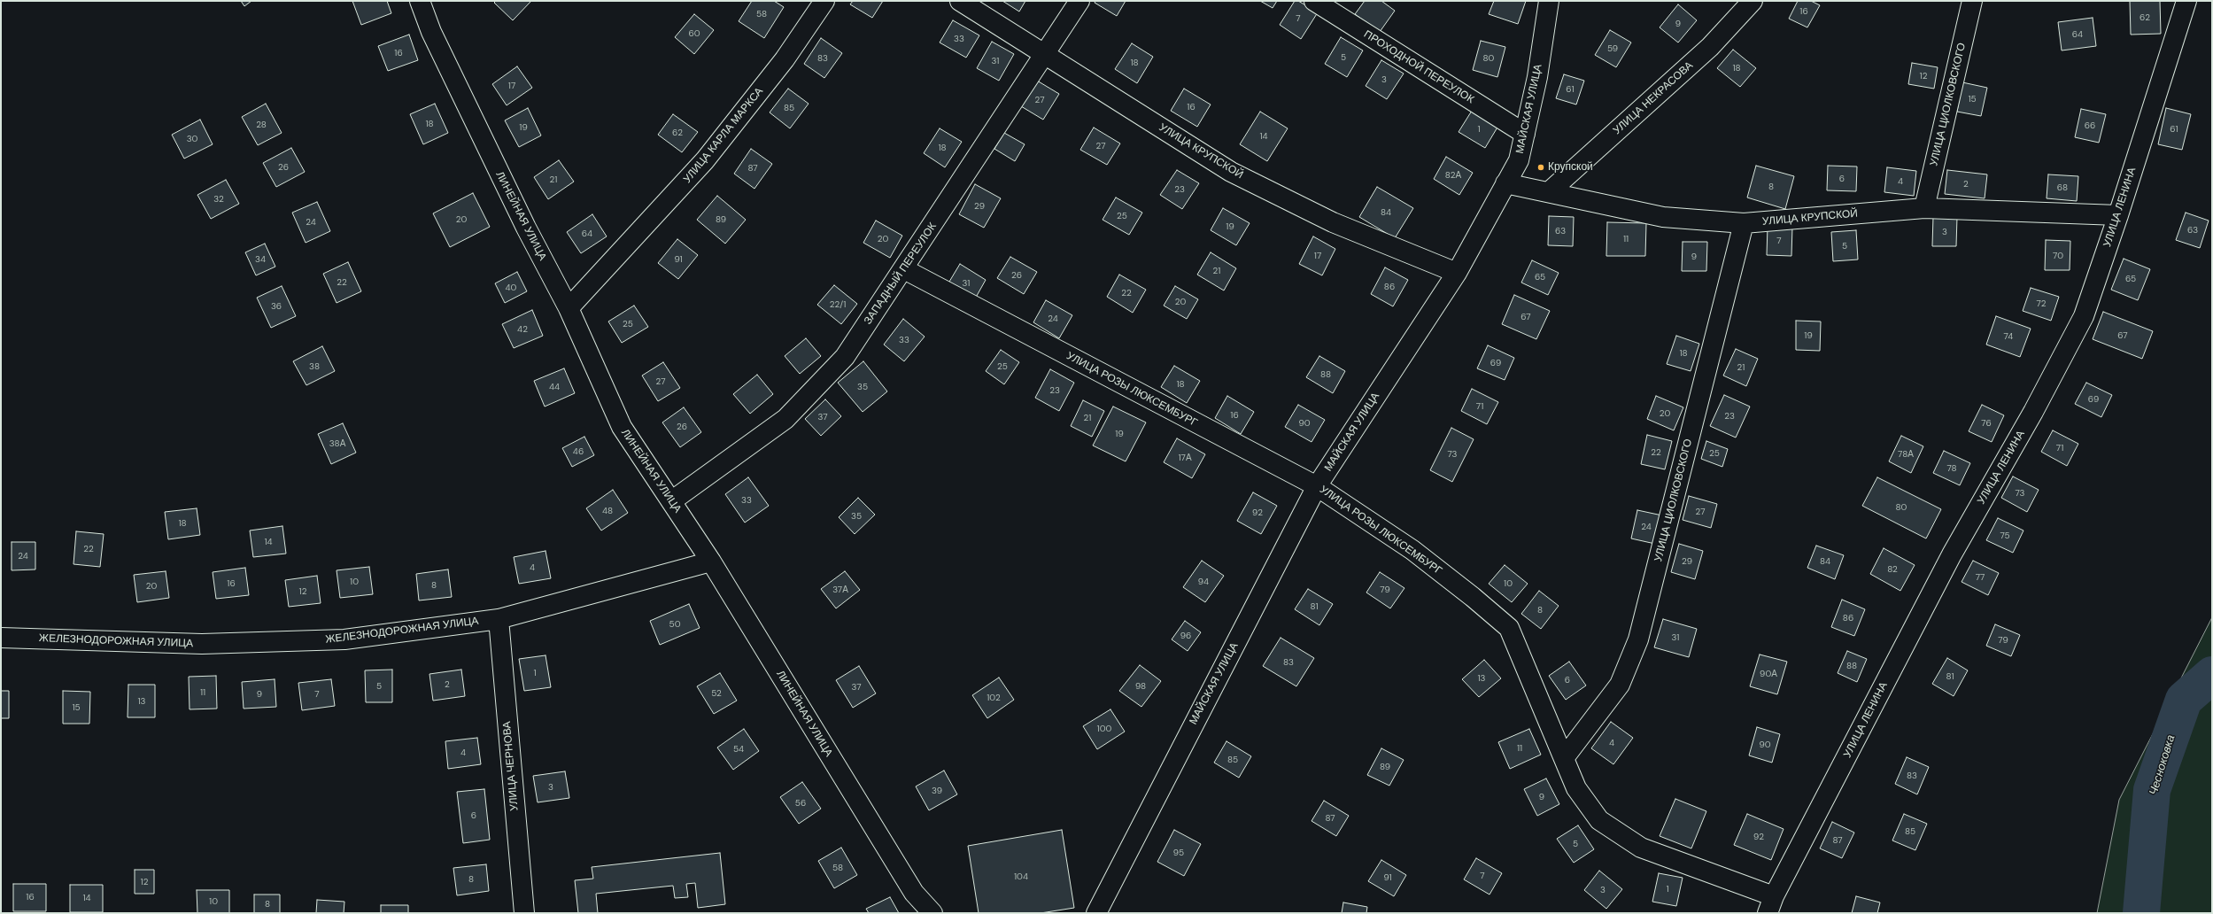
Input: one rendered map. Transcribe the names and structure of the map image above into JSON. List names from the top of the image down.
{
  "streets": {
    "street": [
      "ПРОХОДНОЙ ПЕРЕУЛОК",
      "УЛИЦА НЕКРАСОВА",
      "УЛИЦА ЦИОЛКОВСКОГО",
      "МАЙСКАЯ УЛИЦА",
      "УЛИЦА КАРЛА МАРКСА",
      "УЛИЦА КРУПСКОЙ",
      "УЛИЦА ЛЕНИНА",
      "ЛИНЕЙНАЯ УЛИЦА",
      "ЗАПАДНЫЙ ПЕРЕУЛОК",
      "УЛИЦА РОЗЫ ЛЮКСЕМБУРГ",
      "ЖЕЛЕЗНОДОРОЖНАЯ УЛИЦА",
      "УЛИЦА ЧЕРНОВА"
    ]
  },
  "crossings": [
    ["ПРОХОДНОЙ ПЕРЕУЛОК", "МАЙСКАЯ УЛИЦА"],
    ["УЛИЦА НЕКРАСОВА", "УЛИЦА КРУПСКОЙ"],
    ["УЛИЦА ЦИОЛКОВСКОГО", "УЛИЦА КРУПСКОЙ"],
    ["УЛИЦА ЦИОЛКОВСКОГО", "УЛИЦА РОЗЫ ЛЮКСЕМБУРГ"],
    ["МАЙСКАЯ УЛИЦА", "УЛИЦА КРУПСКОЙ"],
    ["МАЙСКАЯ УЛИЦА", "УЛИЦА РОЗЫ ЛЮКСЕМБУРГ"],
    ["УЛИЦА КАРЛА МАРКСА", "ЛИНЕЙНАЯ УЛИЦА"],
    ["УЛИЦА КРУПСКОЙ", "УЛИЦА ЛЕНИНА"],
    ["УЛИЦА КРУПСКОЙ", "ЗАПАДНЫЙ ПЕРЕУЛОК"],
    ["УЛИЦА ЛЕНИНА", "УЛИЦА РОЗЫ ЛЮКСЕМБУРГ"],
    ["ЛИНЕЙНАЯ УЛИЦА", "ЗАПАДНЫЙ ПЕРЕУЛОК"],
    ["ЛИНЕЙНАЯ УЛИЦА", "ЖЕЛЕЗНОДОРОЖНАЯ УЛИЦА"],
    ["ЗАПАДНЫЙ ПЕРЕУЛОК", "УЛИЦА РОЗЫ ЛЮКСЕМБУРГ"],
    ["ЖЕЛЕЗНОДОРОЖНАЯ УЛИЦА", "УЛИЦА ЧЕРНОВА"]
  ],
  "water": ["Чесноковка"],
  "places": ["Крупской"],
  "house_numbers": [
    "16",
    "58",
    "62",
    "7",
    "9",
    "60",
    "64",
    "33",
    "59",
    "16",
    "5",
    "83",
    "80",
    "31",
    "18",
    "18",
    "12",
    "3",
    "17",
    "61",
    "15",
    "27",
    "16",
    "85",
    "18",
    "28",
    "66",
    "19",
    "1",
    "61",
    "62",
    "14",
    "30",
    "27",
    "18",
    "26",
    "87",
    "82А",
    "6",
    "21",
    "4",
    "2",
    "8",
    "68",
    "23",
    "32",
    "29",
    "84",
    "25",
    "20",
    "89",
    "24",
    "19",
    "63",
    "63",
    "3",
    "64",
    "20",
    "11",
    "7",
    "5",
    "17",
    "70",
    "9",
    "34",
    "91",
    "21",
    "26",
    "65",
    "65",
    "22",
    "31",
    "86",
    "40",
    "22",
    "20",
    "72",
    "22/1",
    "36",
    "67",
    "24",
    "25",
    "42",
    "19",
    "67",
    "74",
    "33",
    "18",
    "69",
    "38",
    "25",
    "21",
    "88",
    "27",
    "18",
    "44",
    "35",
    "23",
    "69",
    "71",
    "20",
    "16",
    "23",
    "37",
    "21",
    "90",
    "76",
    "26",
    "19",
    "38А",
    "71",
    "46",
    "22",
    "25",
    "73",
    "78А",
    "17А",
    "78",
    "73",
    "33",
    "80",
    "48",
    "27",
    "92",
    "35",
    "18",
    "24",
    "75",
    "14",
    "22",
    "24",
    "29",
    "84",
    "4",
    "82",
    "77",
    "10",
    "94",
    "16",
    "10",
    "8",
    "20",
    "37А",
    "79",
    "12",
    "81",
    "8",
    "86",
    "50",
    "96",
    "31",
    "79",
    "83",
    "88",
    "1",
    "90А",
    "81",
    "13",
    "6",
    "2",
    "5",
    "98",
    "37",
    "11",
    "52",
    "9",
    "7",
    "102",
    "13",
    "15",
    "100",
    "4",
    "90",
    "11",
    "54",
    "4",
    "85",
    "89",
    "83",
    "3",
    "39",
    "9",
    "56",
    "6",
    "87",
    "85",
    "92",
    "87",
    "5",
    "95",
    "58",
    "7",
    "104",
    "91",
    "8",
    "12",
    "1",
    "3",
    "16",
    "14",
    "10",
    "8"
  ]
}
